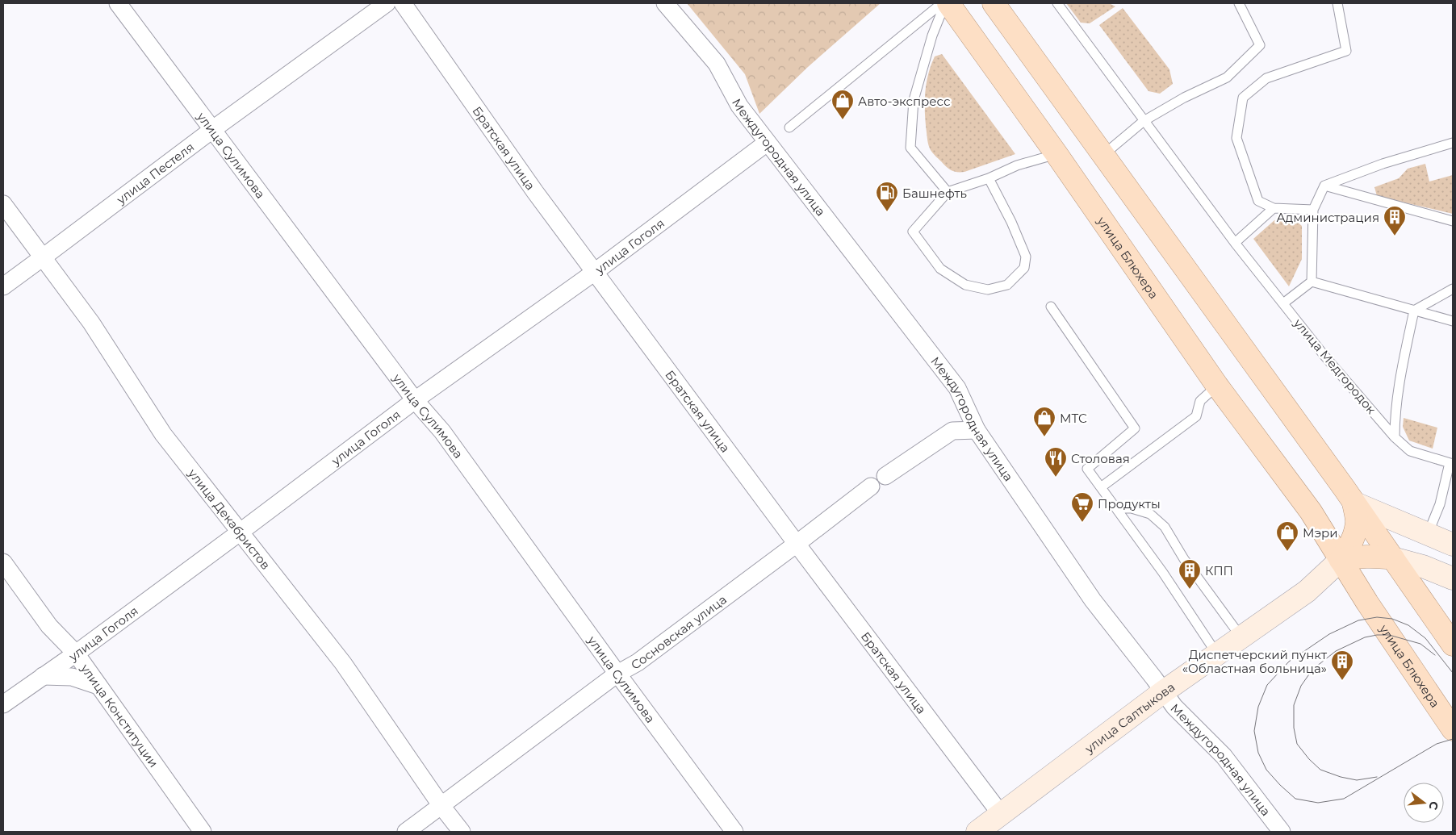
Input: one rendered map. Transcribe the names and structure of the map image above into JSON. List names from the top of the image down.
{
  "streets": {
    "main road": ["улица Блюхера", "улица Салтыкова"],
    "street": [
      "Братская улица",
      "улица Сулимова",
      "Междугородная улица",
      "улица Пестеля",
      "улица Гоголя",
      "улица Декабристов",
      "Сосновская улица",
      "улица Конституции"
    ],
    "lane": ["улица Медгородок"]
  },
  "crossings": [
    ["Братская улица", "улица Гоголя"],
    ["Братская улица", "Сосновская улица"],
    ["Братская улица", "улица Салтыкова"],
    ["улица Сулимова", "улица Пестеля"],
    ["улица Сулимова", "улица Гоголя"],
    ["улица Сулимова", "Сосновская улица"],
    ["Междугородная улица", "улица Гоголя"],
    ["Междугородная улица", "улица Салтыкова"],
    ["улица Пестеля", "улица Декабристов"],
    ["улица Гоголя", "улица Декабристов"],
    ["улица Гоголя", "улица Конституции"],
    ["улица Блюхера", "улица Салтыкова"],
    ["улица Декабристов", "Сосновская улица"]
  ],
  "places": {
    "shop": ["Авто-экспресс", "МТС", "Мэри"],
    "fuel station": ["Башнефть"],
    "building": ["Администрация", "КПП", "Диспетчерский пункт «Областная больница»"],
    "restaurant": ["Столовая"],
    "supermarket": ["Продукты"]
  },
  "north": "right"
}
